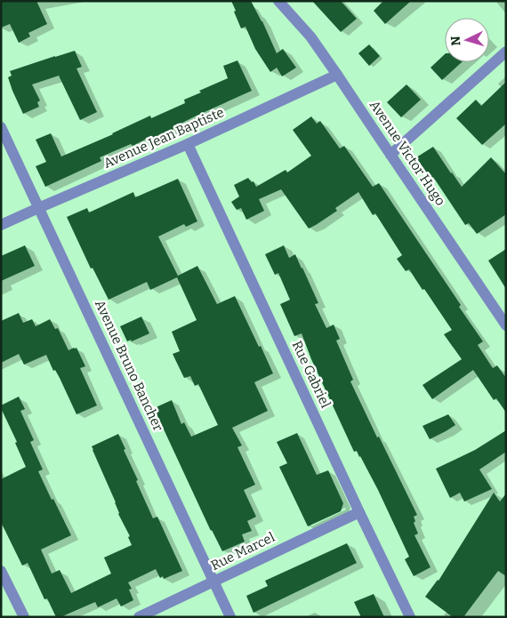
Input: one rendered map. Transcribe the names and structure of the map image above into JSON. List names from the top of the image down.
{
  "streets": {
    "street": [
      "Avenue Jean Baptiste",
      "Avenue Victor Hugo",
      "Avenue Bruno Bancher",
      "Rue Gabriel",
      "Rue Marcel"
    ]
  },
  "crossings": [
    ["Avenue Jean Baptiste", "Avenue Victor Hugo"],
    ["Avenue Jean Baptiste", "Avenue Bruno Bancher"],
    ["Avenue Jean Baptiste", "Rue Gabriel"],
    ["Avenue Bruno Bancher", "Rue Marcel"],
    ["Rue Gabriel", "Rue Marcel"]
  ],
  "north": "left"
}
